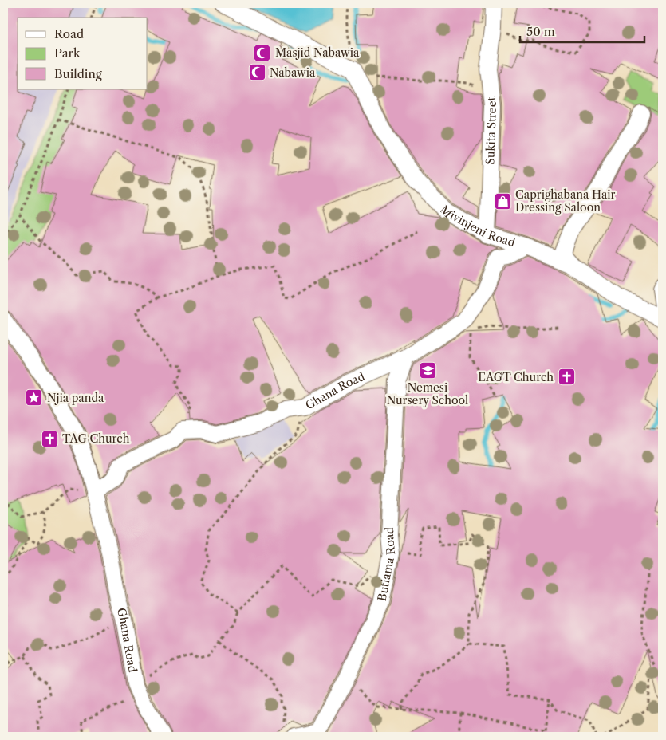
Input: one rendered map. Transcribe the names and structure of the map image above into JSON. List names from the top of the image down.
{
  "streets": {
    "street": [
      "Sukita Street",
      "Mivinjeni Road",
      "Ghana Road",
      "Butiama Road"
    ]
  },
  "crossings": [
    ["Sukita Street", "Mivinjeni Road"],
    ["Mivinjeni Road", "Ghana Road"],
    ["Ghana Road", "Butiama Road"]
  ],
  "places": {
    "mosque": ["Masjid Nabawia", "Nabawia"],
    "shop": ["Caprighabana Hair Dressing Saloon"],
    "school or university": ["Nemesi Nursery School"],
    "church": ["EAGT Church", "TAG Church"],
    "place": ["Njia panda"]
  },
  "legend": ["Road", "Park", "Building"],
  "scale_bar": "50 m"
}
